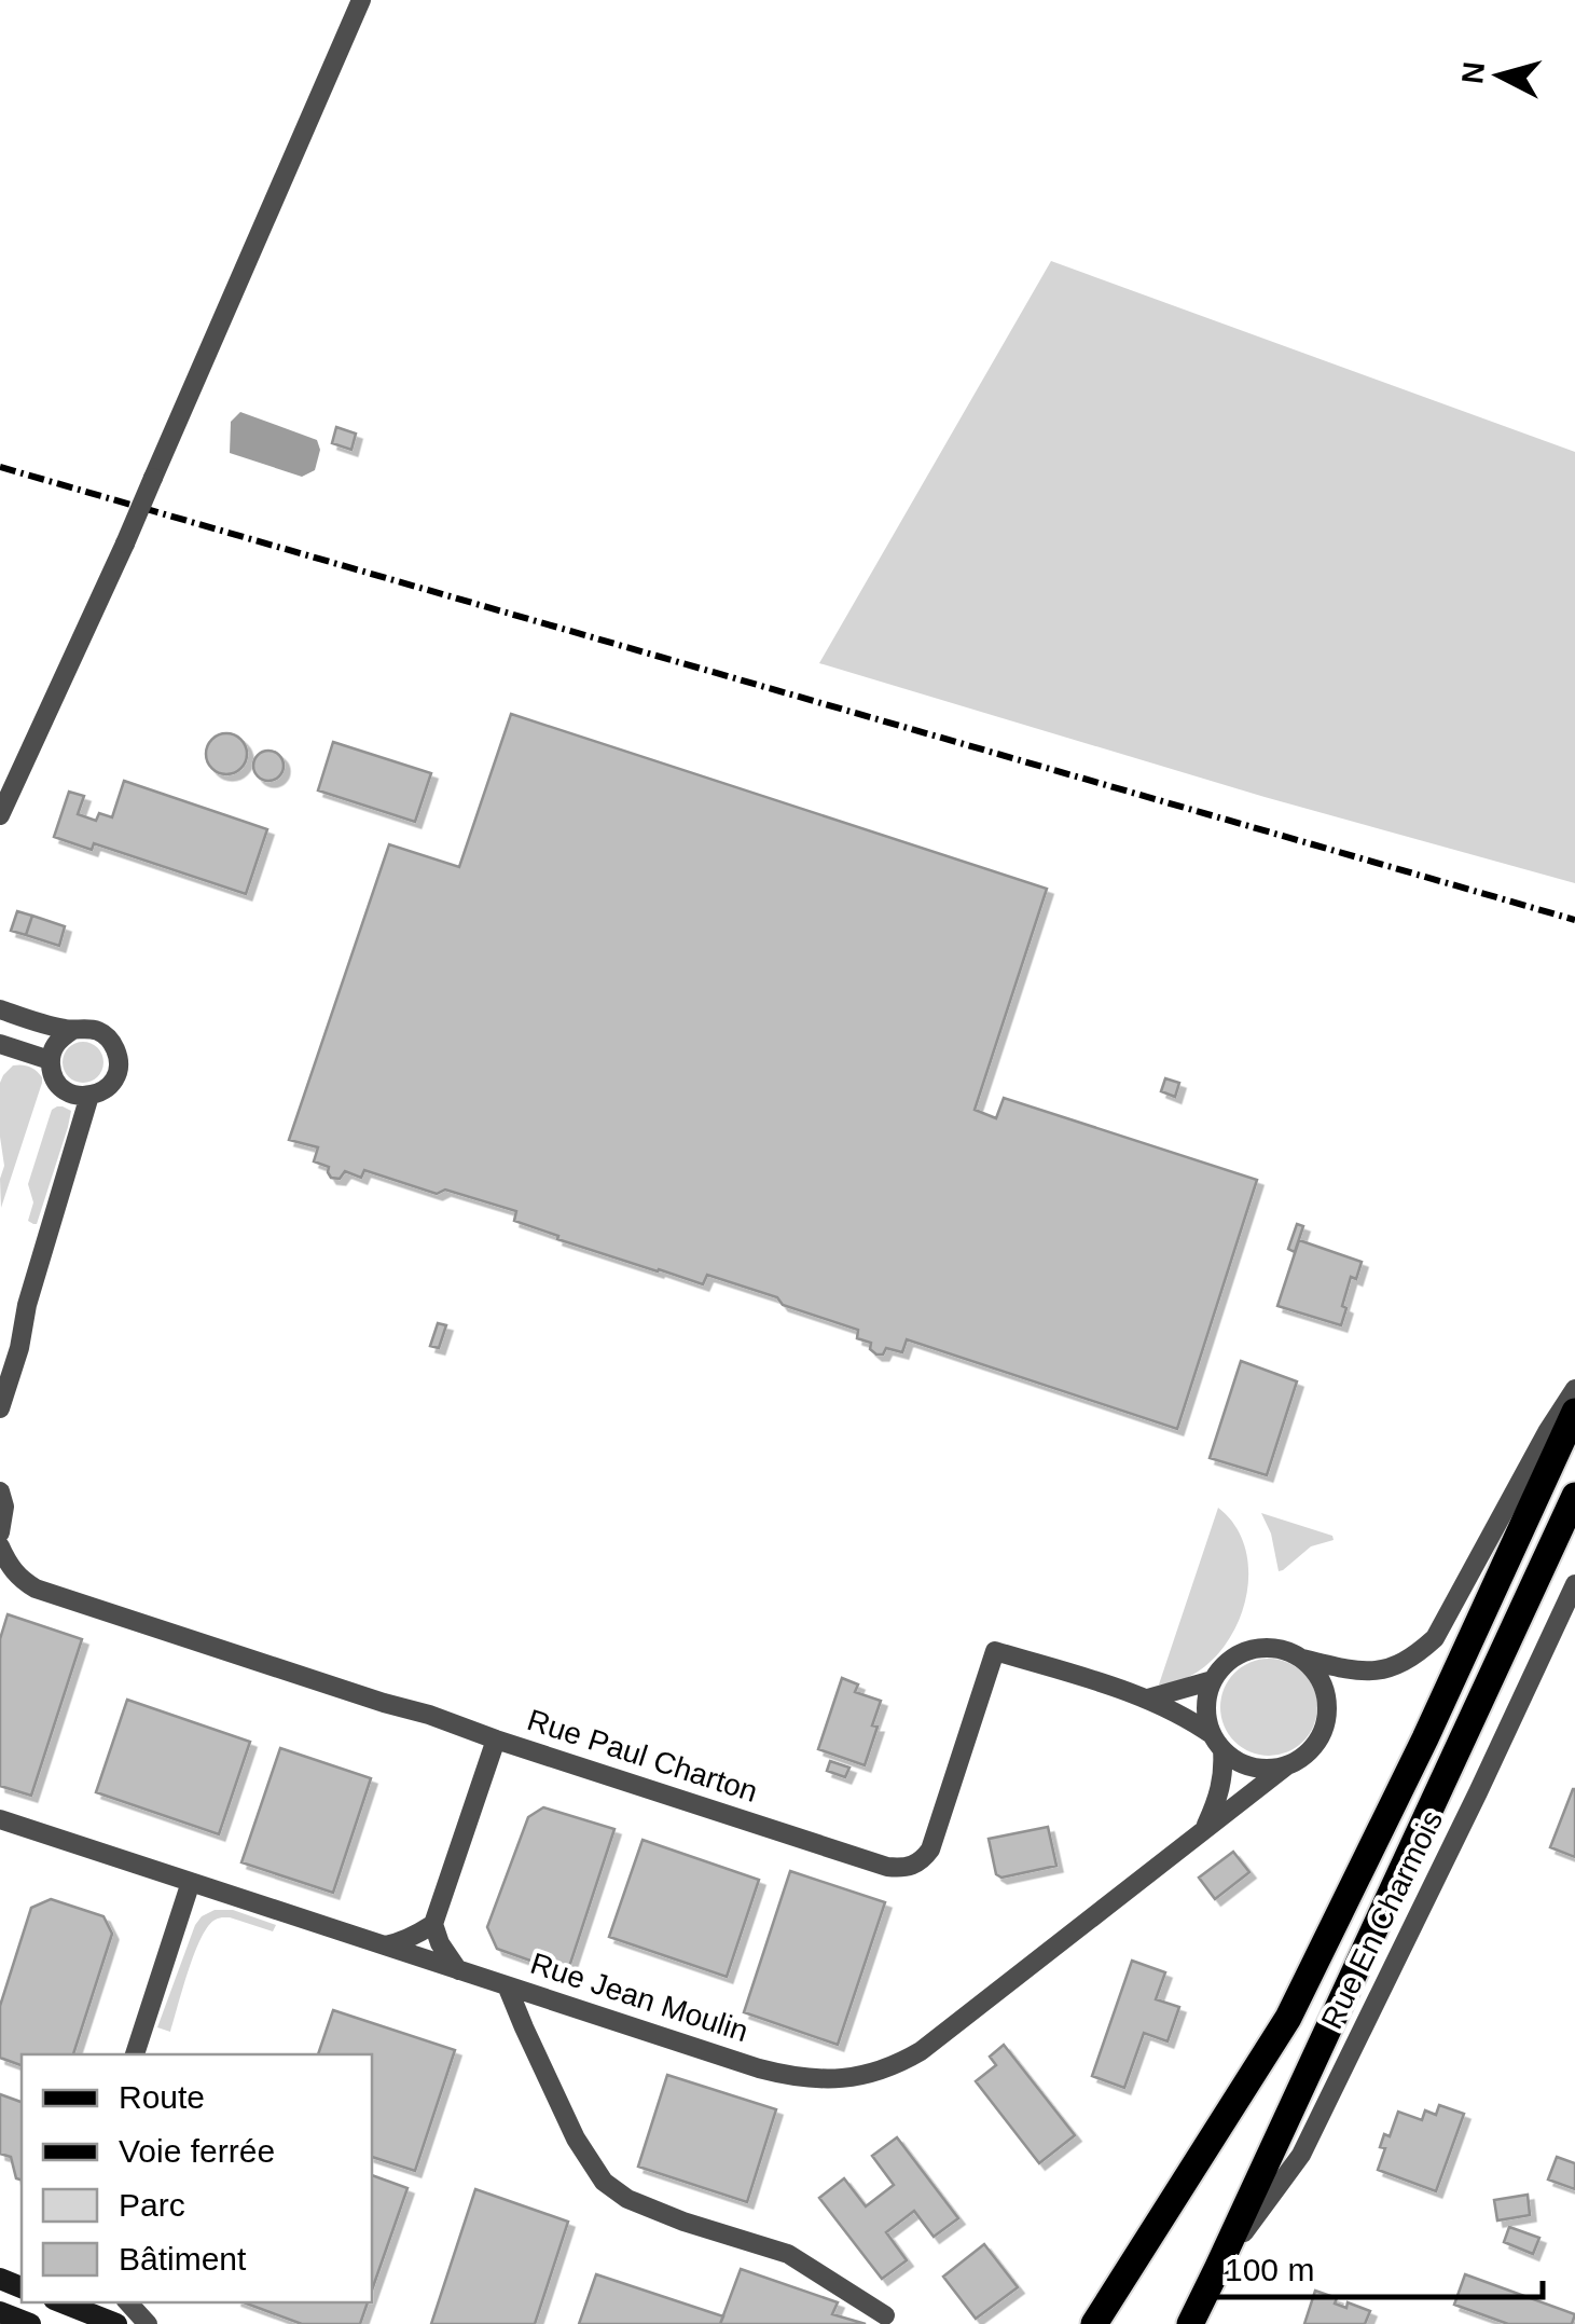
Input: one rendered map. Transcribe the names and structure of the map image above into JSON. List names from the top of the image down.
{
  "streets": {
    "street": ["Rue Paul Charton", "Rue En Charmois", "Rue Jean Moulin"]
  },
  "crossings": [
    ["Rue Paul Charton", "Rue Jean Moulin"]
  ],
  "legend": [
    "Route",
    "Voie ferrée",
    "Parc",
    "Bâtiment"
  ],
  "scale_bar": "100 m",
  "north": "left"
}
